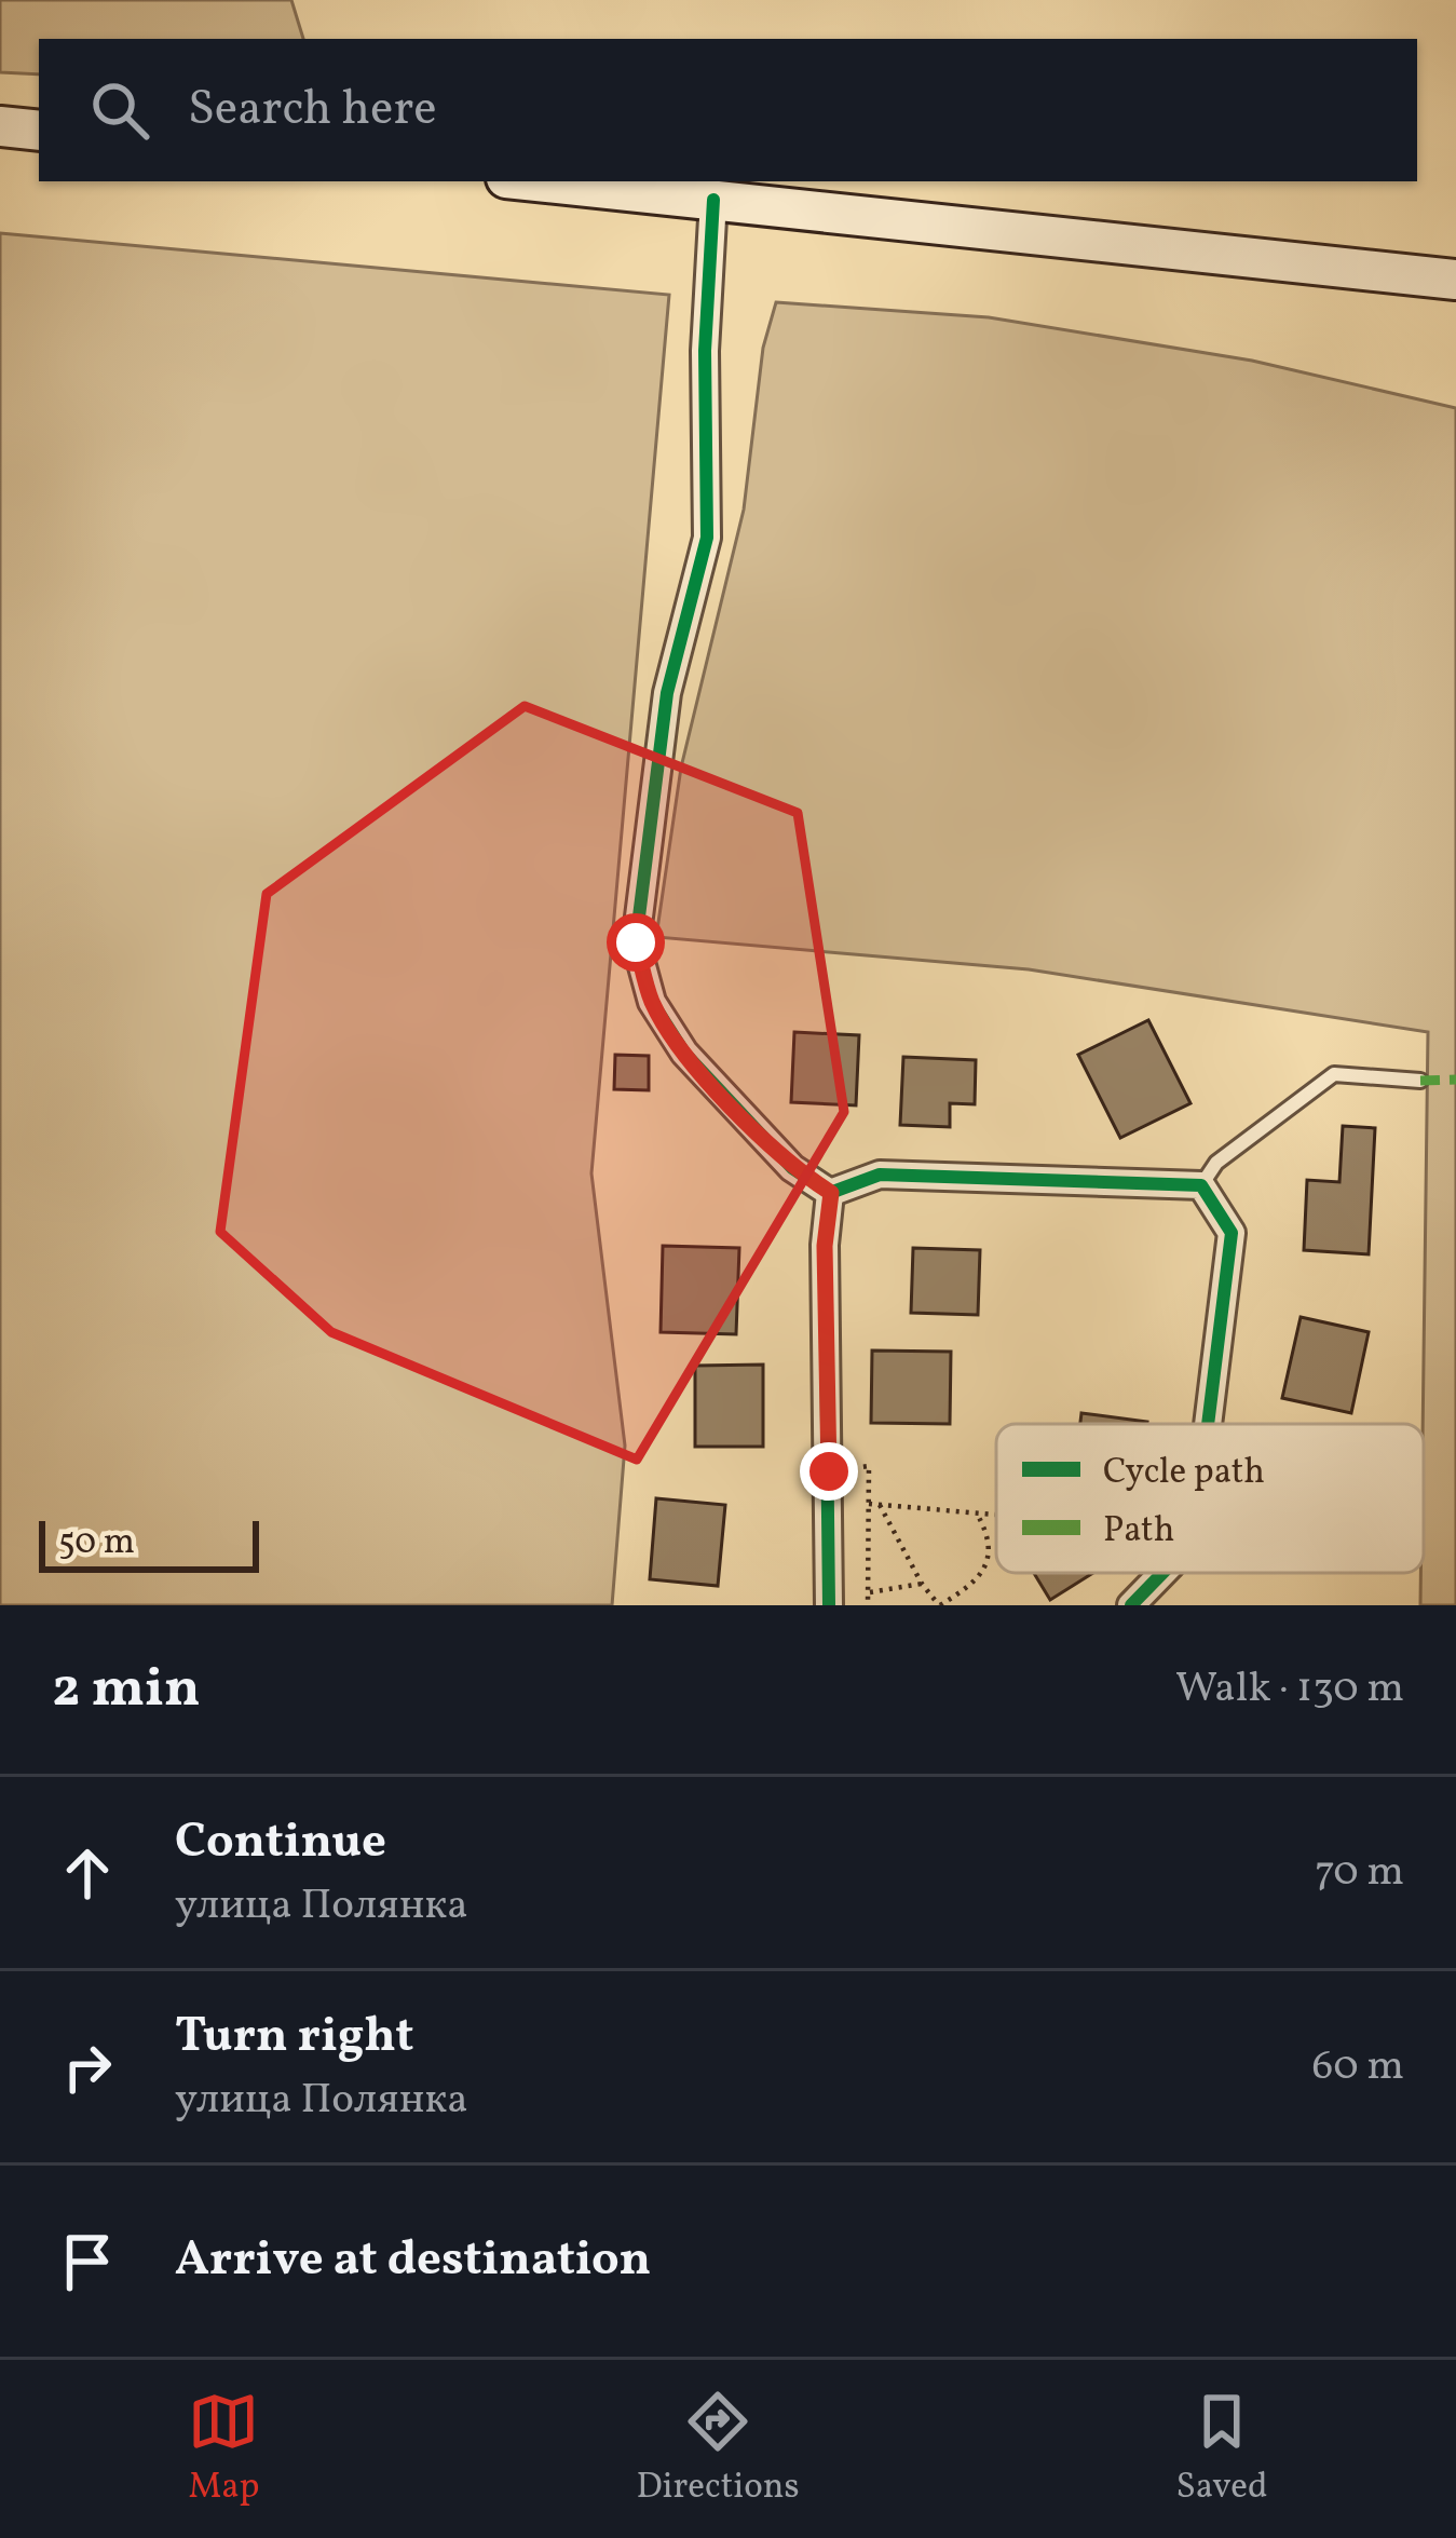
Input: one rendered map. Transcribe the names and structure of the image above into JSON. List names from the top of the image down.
{
  "legend": ["Cycle path", "Path"],
  "scale_bar": "50 m",
  "page": {
    "search": "Search here",
    "scale": "50 m",
    "heading": ["2 min", "Walk · 130 m"],
    "list": [
      ["Continue", "улица Полянка", "70 m"],
      ["Turn right", "улица Полянка", "60 m"],
      "Arrive at destination"
    ],
    "nav": ["Map", "Directions", "Saved"]
  }
}
